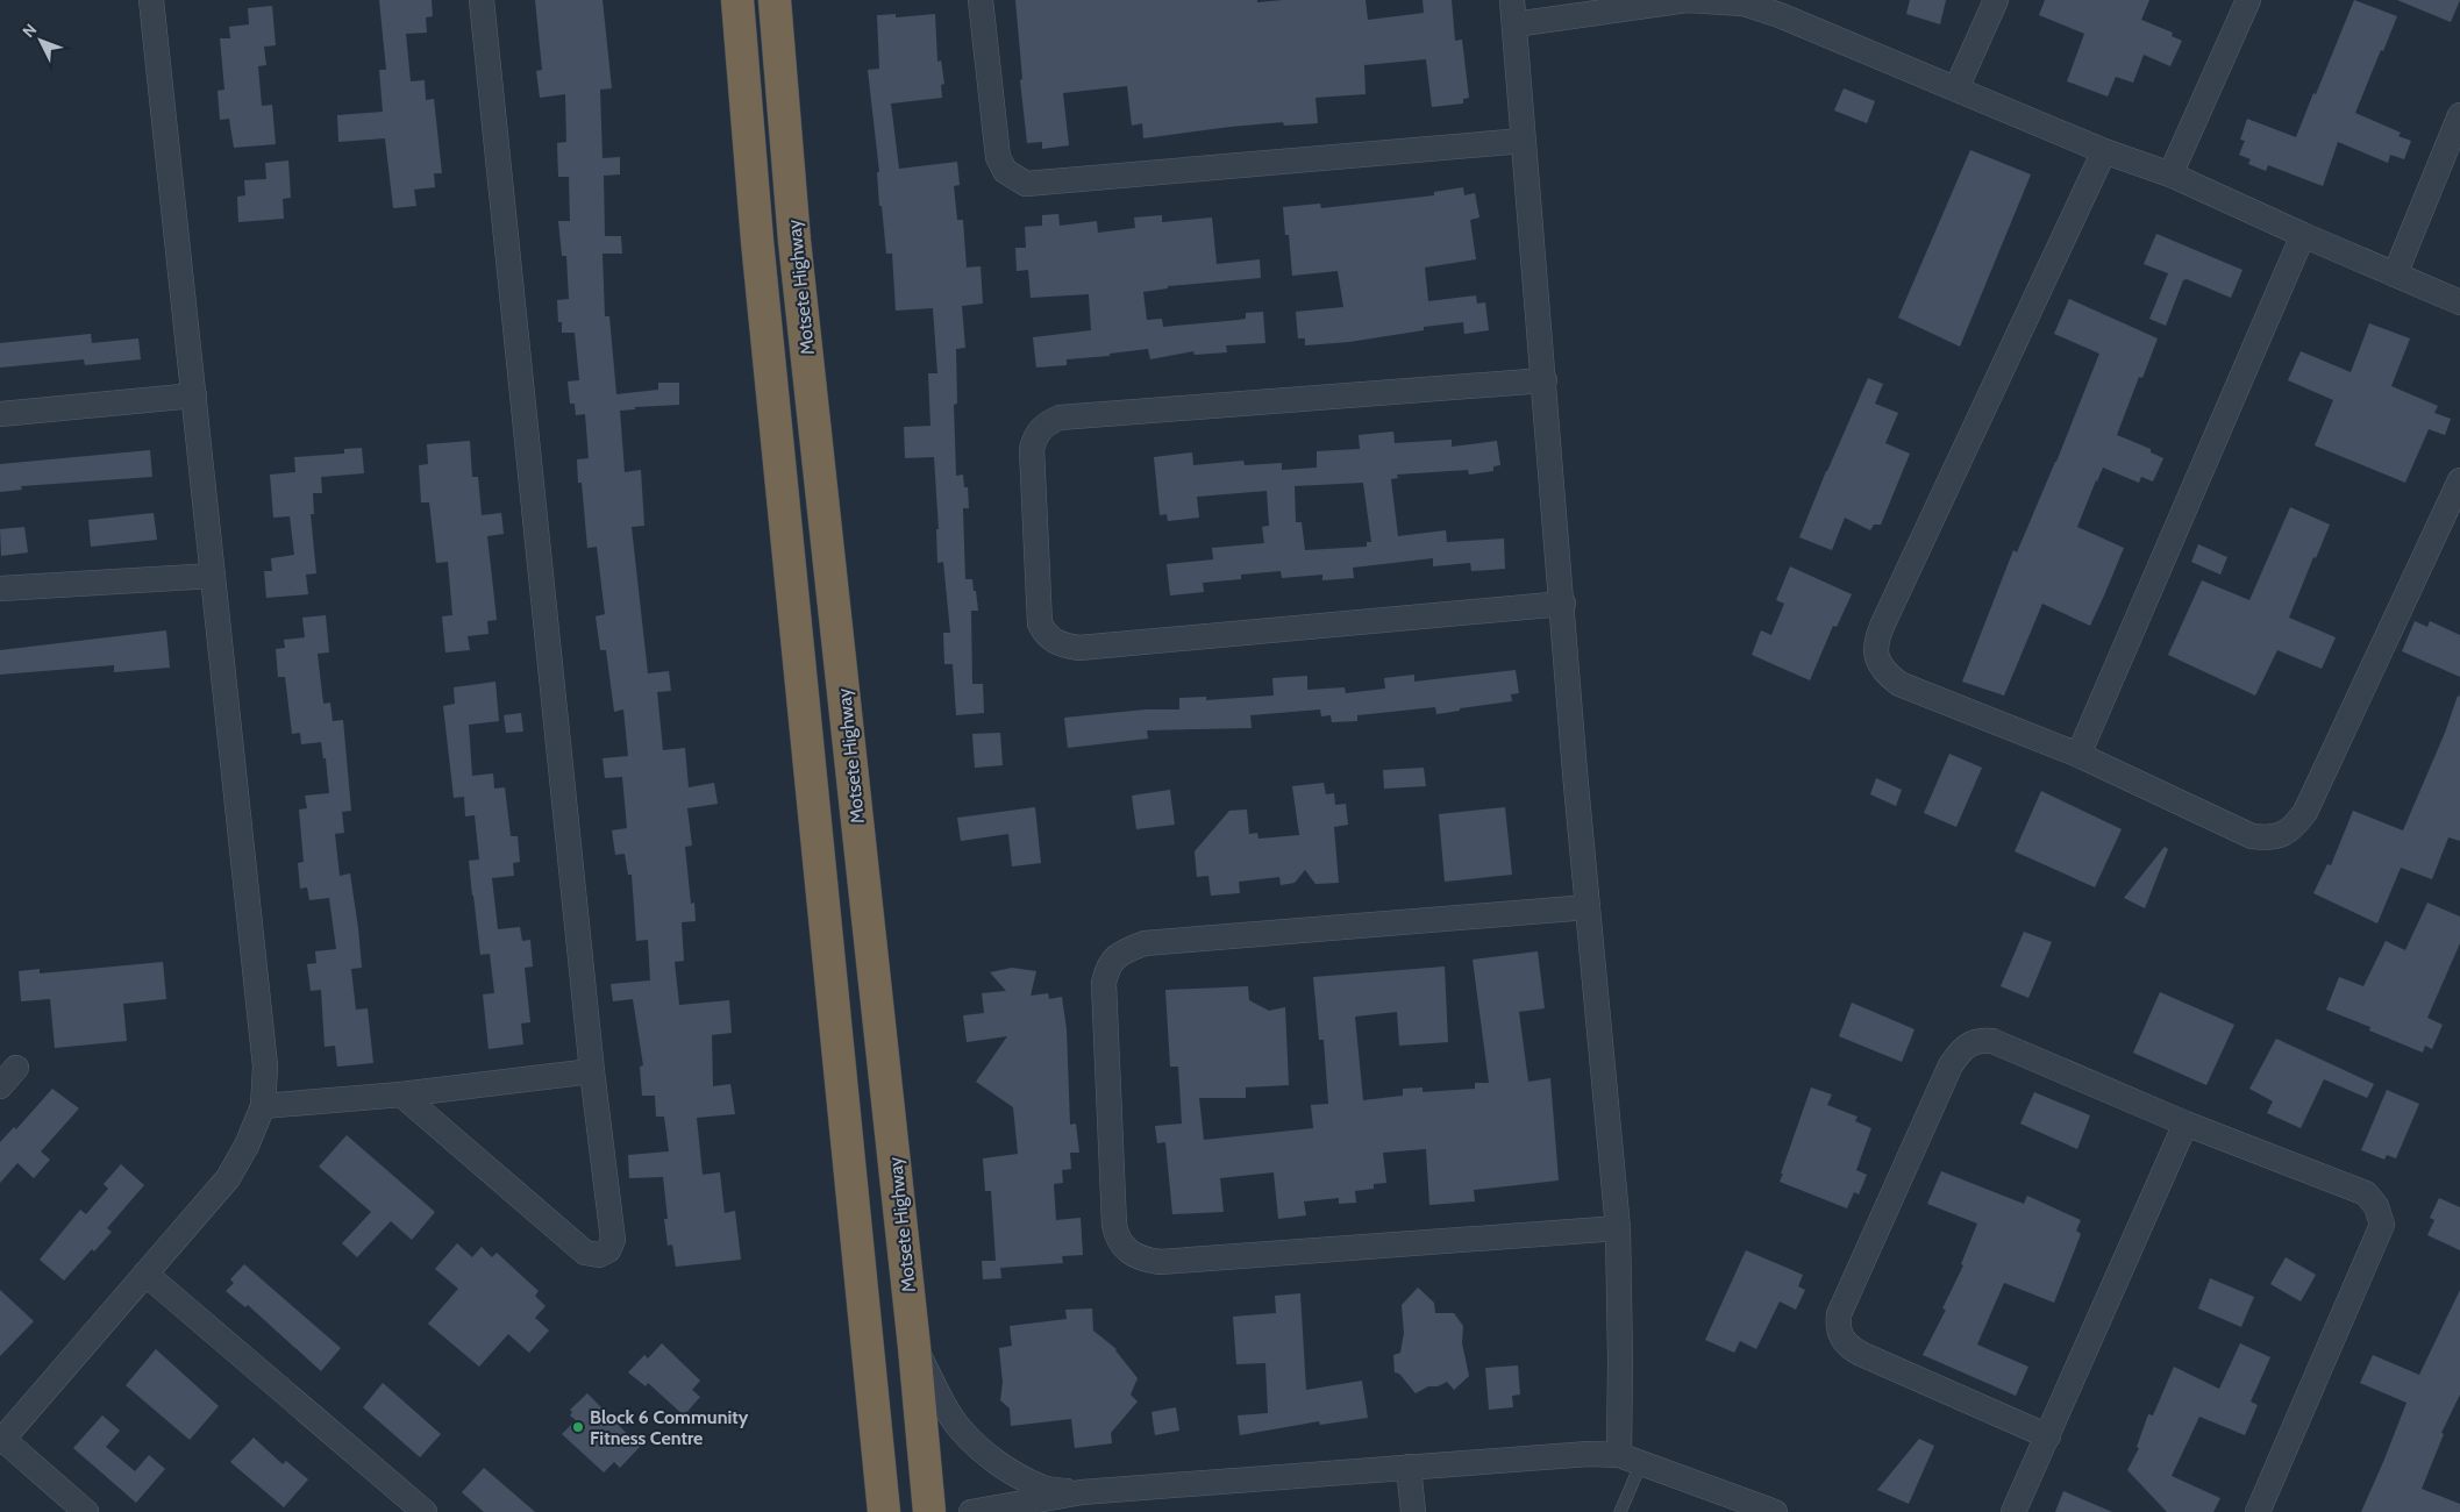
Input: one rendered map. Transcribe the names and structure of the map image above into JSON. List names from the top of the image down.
{
  "streets": {
    "highway": ["Motsete Highway"]
  },
  "places": ["Block 6 Community Fitness Centre"],
  "north": "top left"
}
